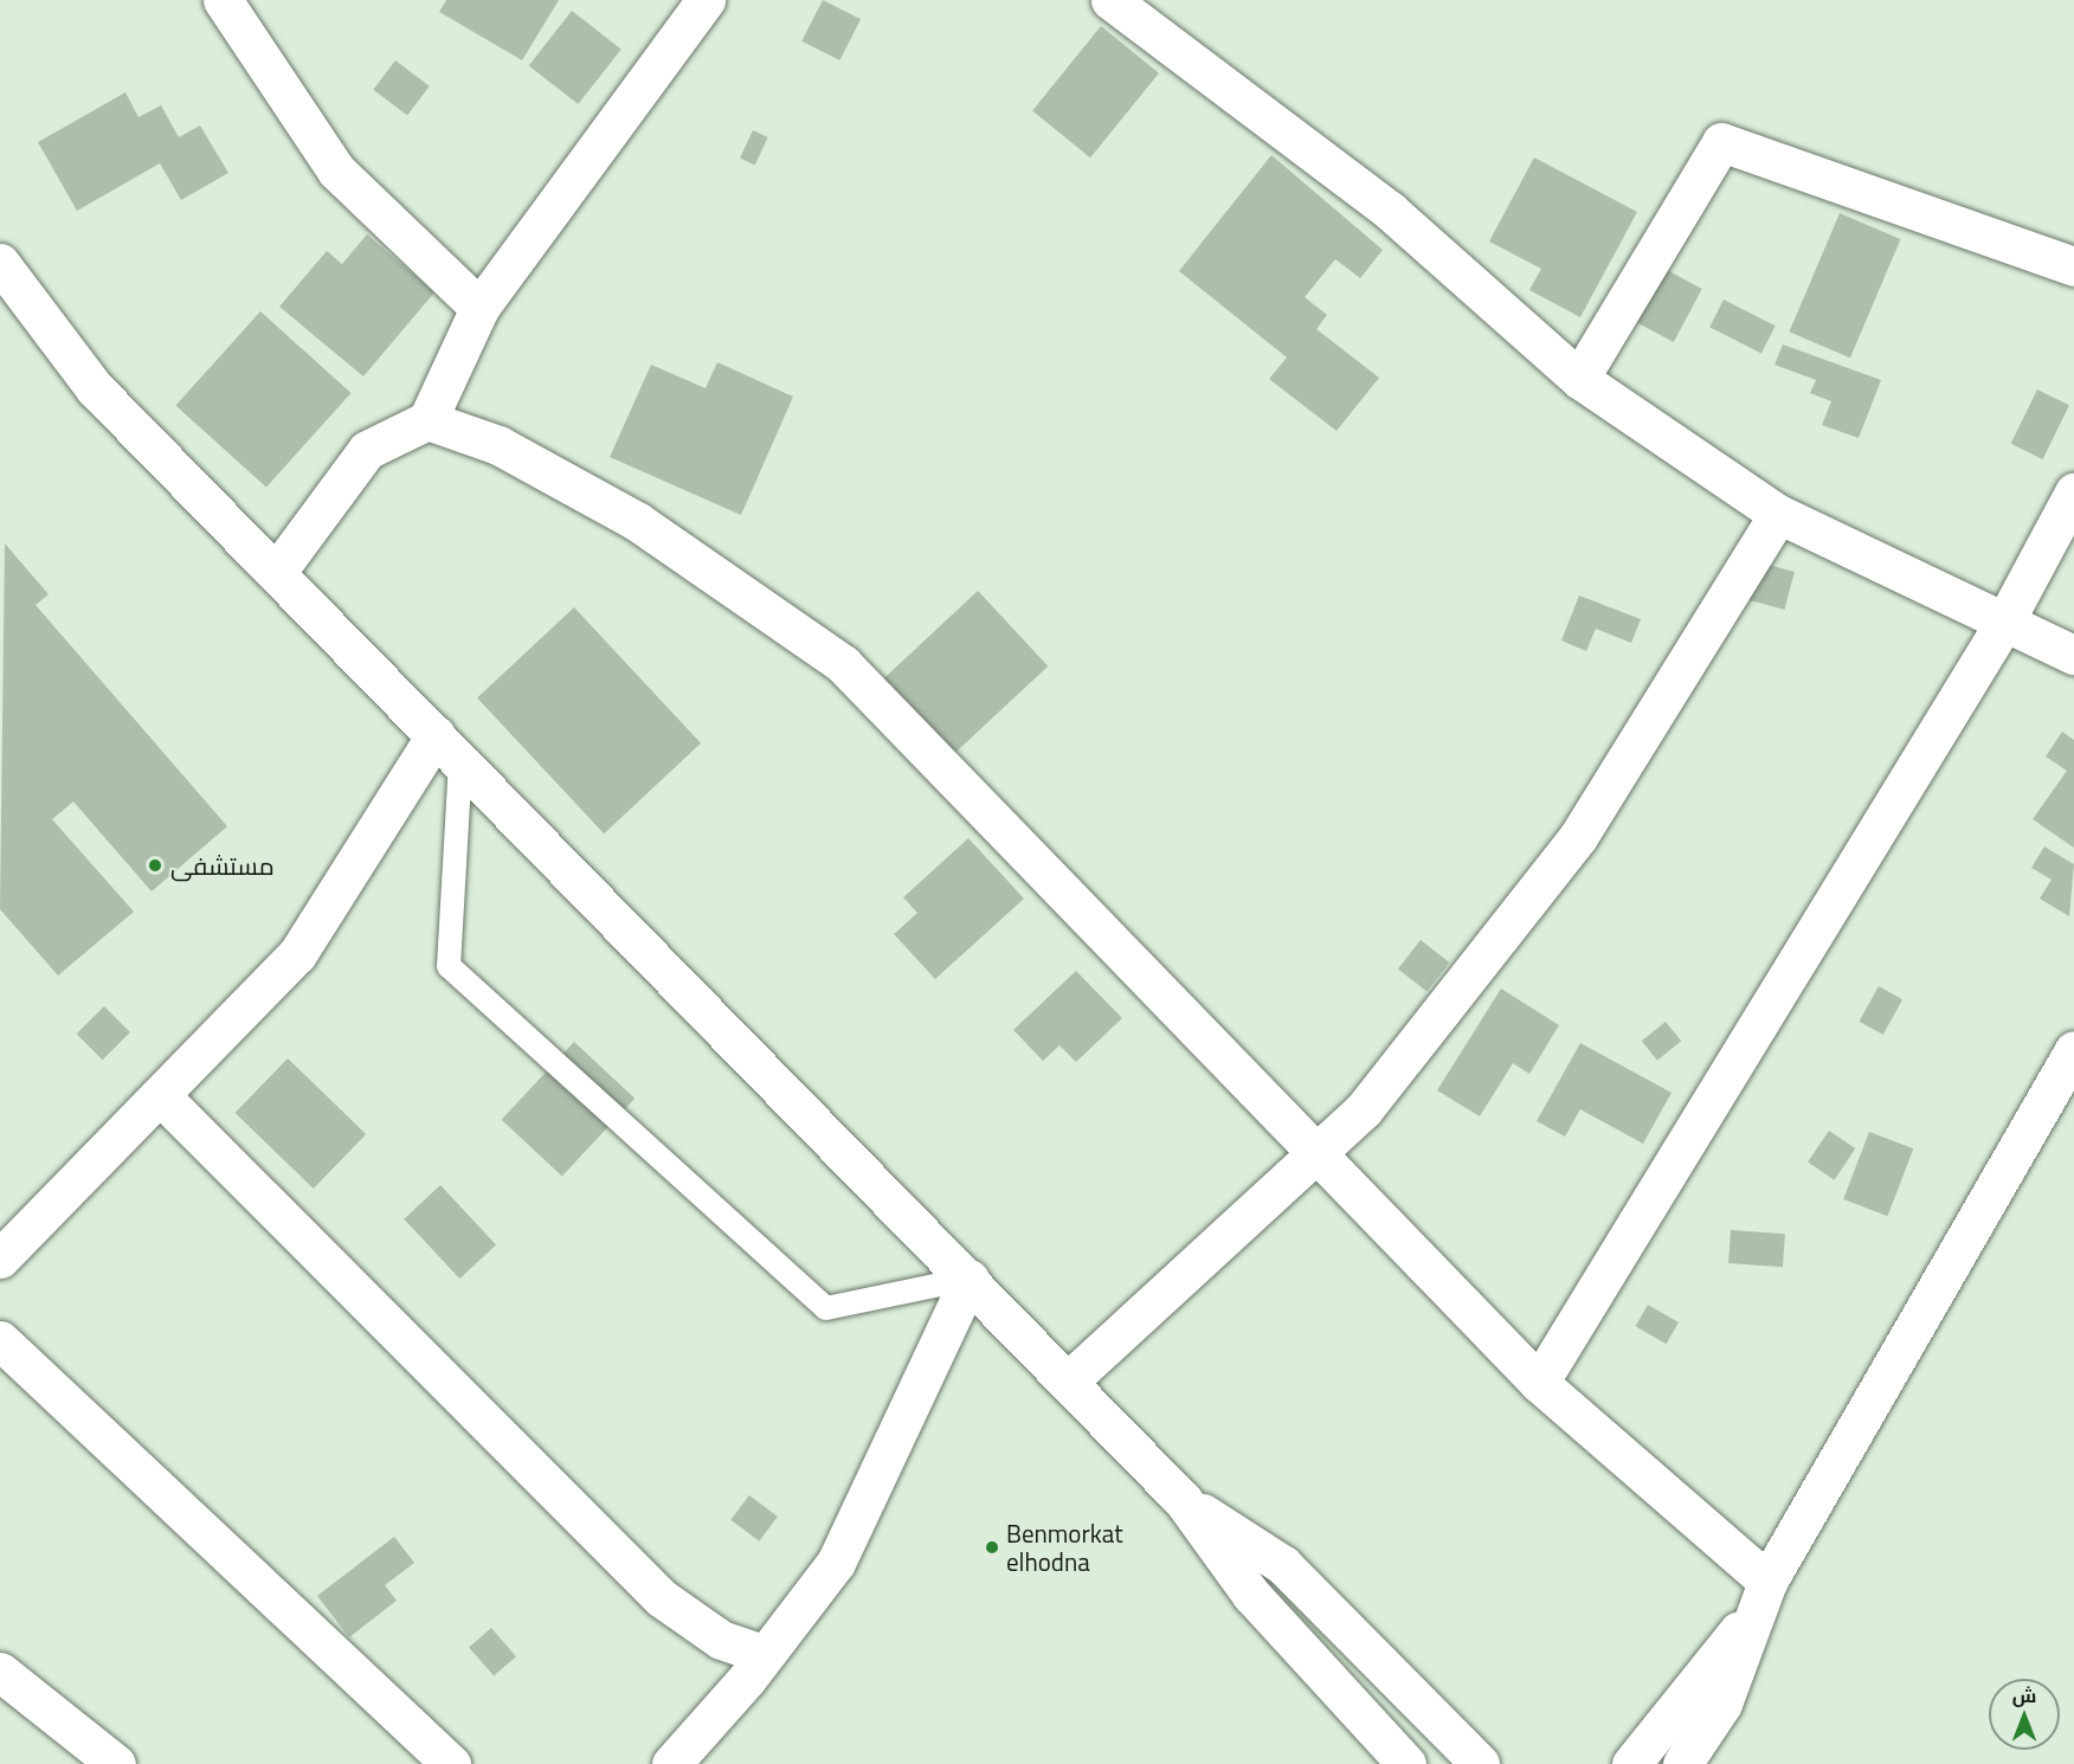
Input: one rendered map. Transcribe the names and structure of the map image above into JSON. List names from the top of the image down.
{
  "places": ["مستشفى", "Benmorkat elhodna"],
  "north": "top"
}
